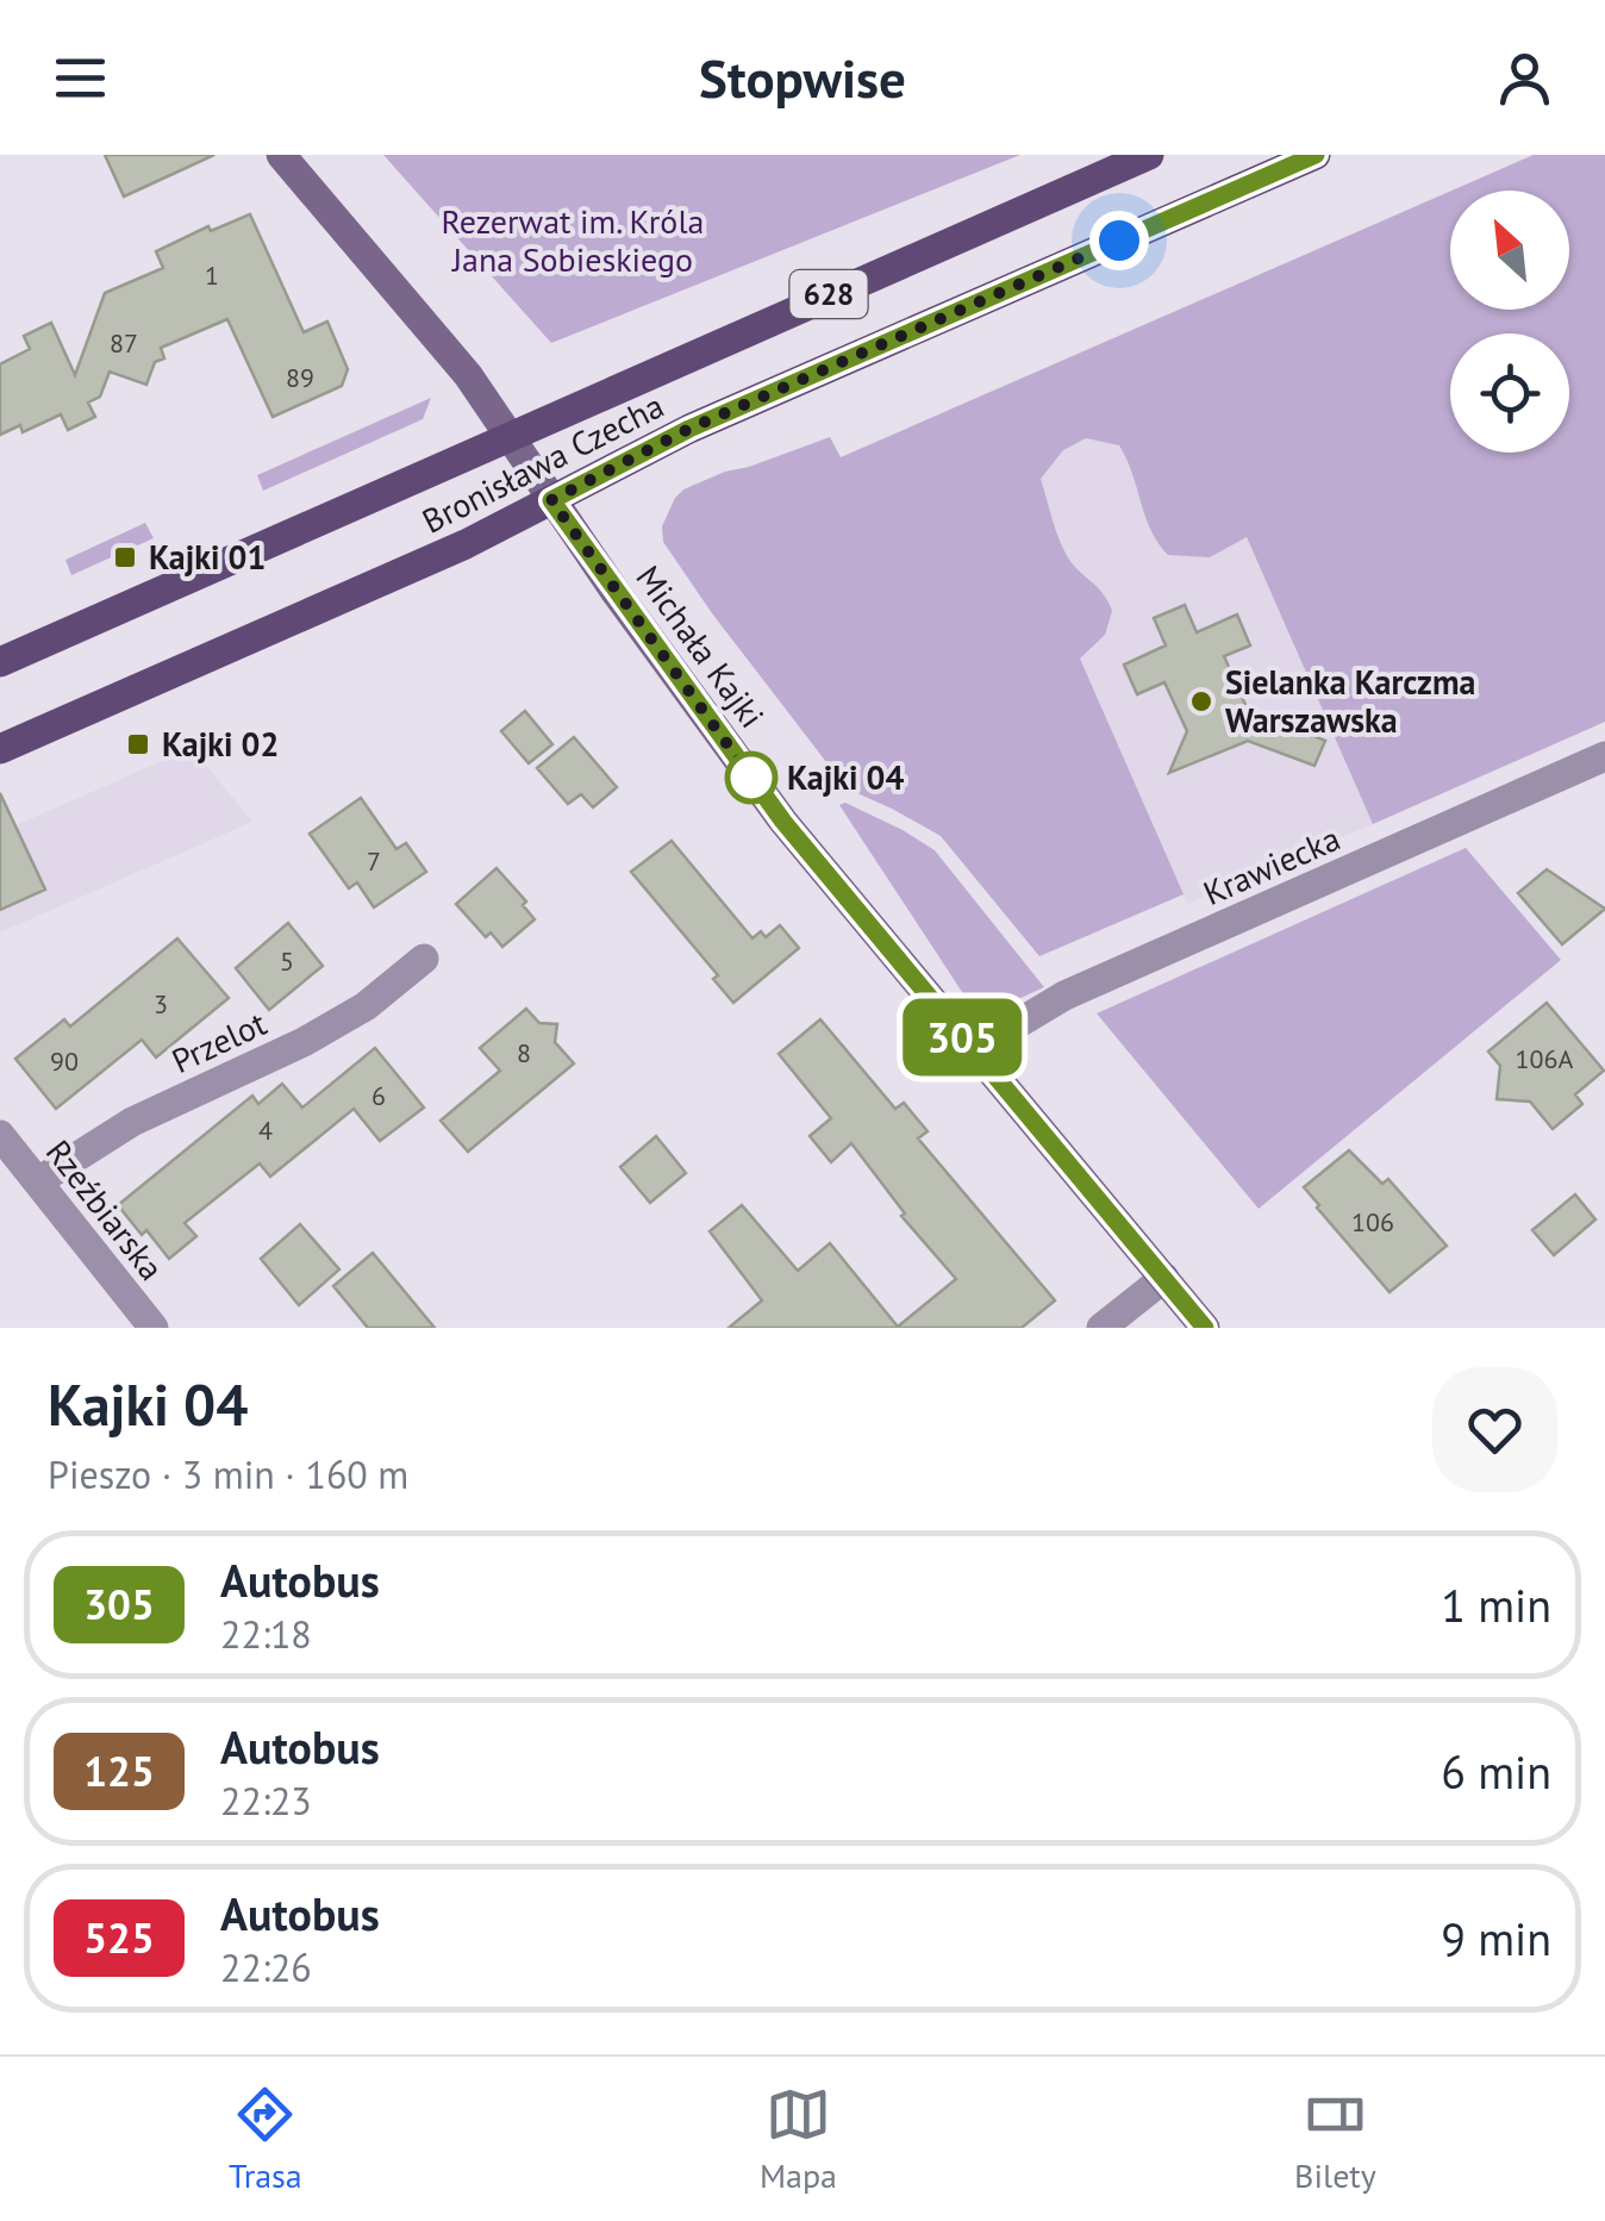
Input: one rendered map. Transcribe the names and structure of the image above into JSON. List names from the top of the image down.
{
  "streets": {
    "main road": ["628", "Bronisława Czecha"],
    "street": [
      "Michała Kajki",
      "Krawiecka",
      "Przelot",
      "Rzeźbiarska"
    ]
  },
  "crossings": [
    ["Bronisława Czecha", "Michała Kajki"],
    ["Michała Kajki", "Krawiecka"],
    ["Przelot", "Rzeźbiarska"]
  ],
  "parks": ["Rezerwat im. Króla Jana Sobieskiego"],
  "places": {
    "transit": ["Kajki 01", "Kajki 02"],
    "other": ["Sielanka Karczma Warszawska", "Kajki 04"]
  },
  "lines": ["bus line 305"],
  "house_numbers": [
    "1",
    "87",
    "89",
    "7",
    "5",
    "3",
    "8",
    "106A",
    "90",
    "6",
    "4",
    "106"
  ],
  "north": "top left",
  "page": {
    "header": "Stopwise",
    "on_map": "305",
    "heading": ["Kajki 04", "Pieszo · 3 min · 160 m"],
    "list": [
      {
        "mark": "305",
        "name": "Autobus",
        "note": "22:18",
        "value": "1 min"
      },
      {
        "mark": "125",
        "name": "Autobus",
        "note": "22:23",
        "value": "6 min"
      },
      {
        "mark": "525",
        "name": "Autobus",
        "note": "22:26",
        "value": "9 min"
      }
    ],
    "tabs": ["Trasa", "Mapa", "Bilety"]
  }
}
